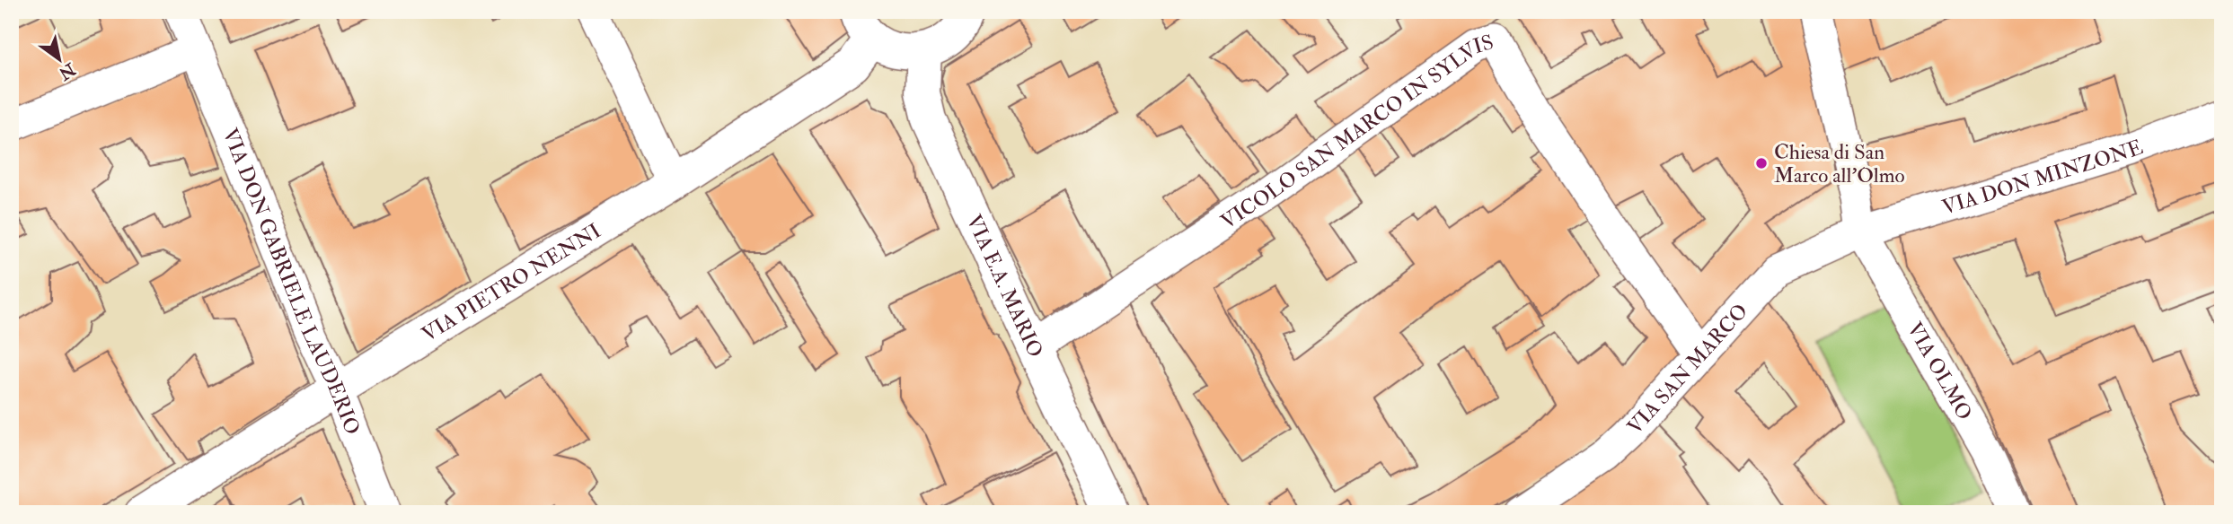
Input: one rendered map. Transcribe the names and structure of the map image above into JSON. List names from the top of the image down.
{
  "streets": {
    "main road": ["VIA PIETRO NENNI", "VIA E.A. MARIO"],
    "street": [
      "VICOLO SAN MARCO IN SYLVIS",
      "VIA DON MINZONE",
      "VIA DON GABRIELE LAUDERIO",
      "VIA SAN MARCO",
      "VIA OLMO"
    ]
  },
  "crossings": [
    ["VICOLO SAN MARCO IN SYLVIS", "VIA E.A. MARIO"],
    ["VICOLO SAN MARCO IN SYLVIS", "VIA SAN MARCO"],
    ["VIA DON MINZONE", "VIA SAN MARCO"],
    ["VIA DON MINZONE", "VIA OLMO"],
    ["VIA DON GABRIELE LAUDERIO", "VIA PIETRO NENNI"],
    ["VIA SAN MARCO", "VIA OLMO"]
  ],
  "places": ["Chiesa di San Marco all'Olmo"],
  "north": "bottom right"
}
